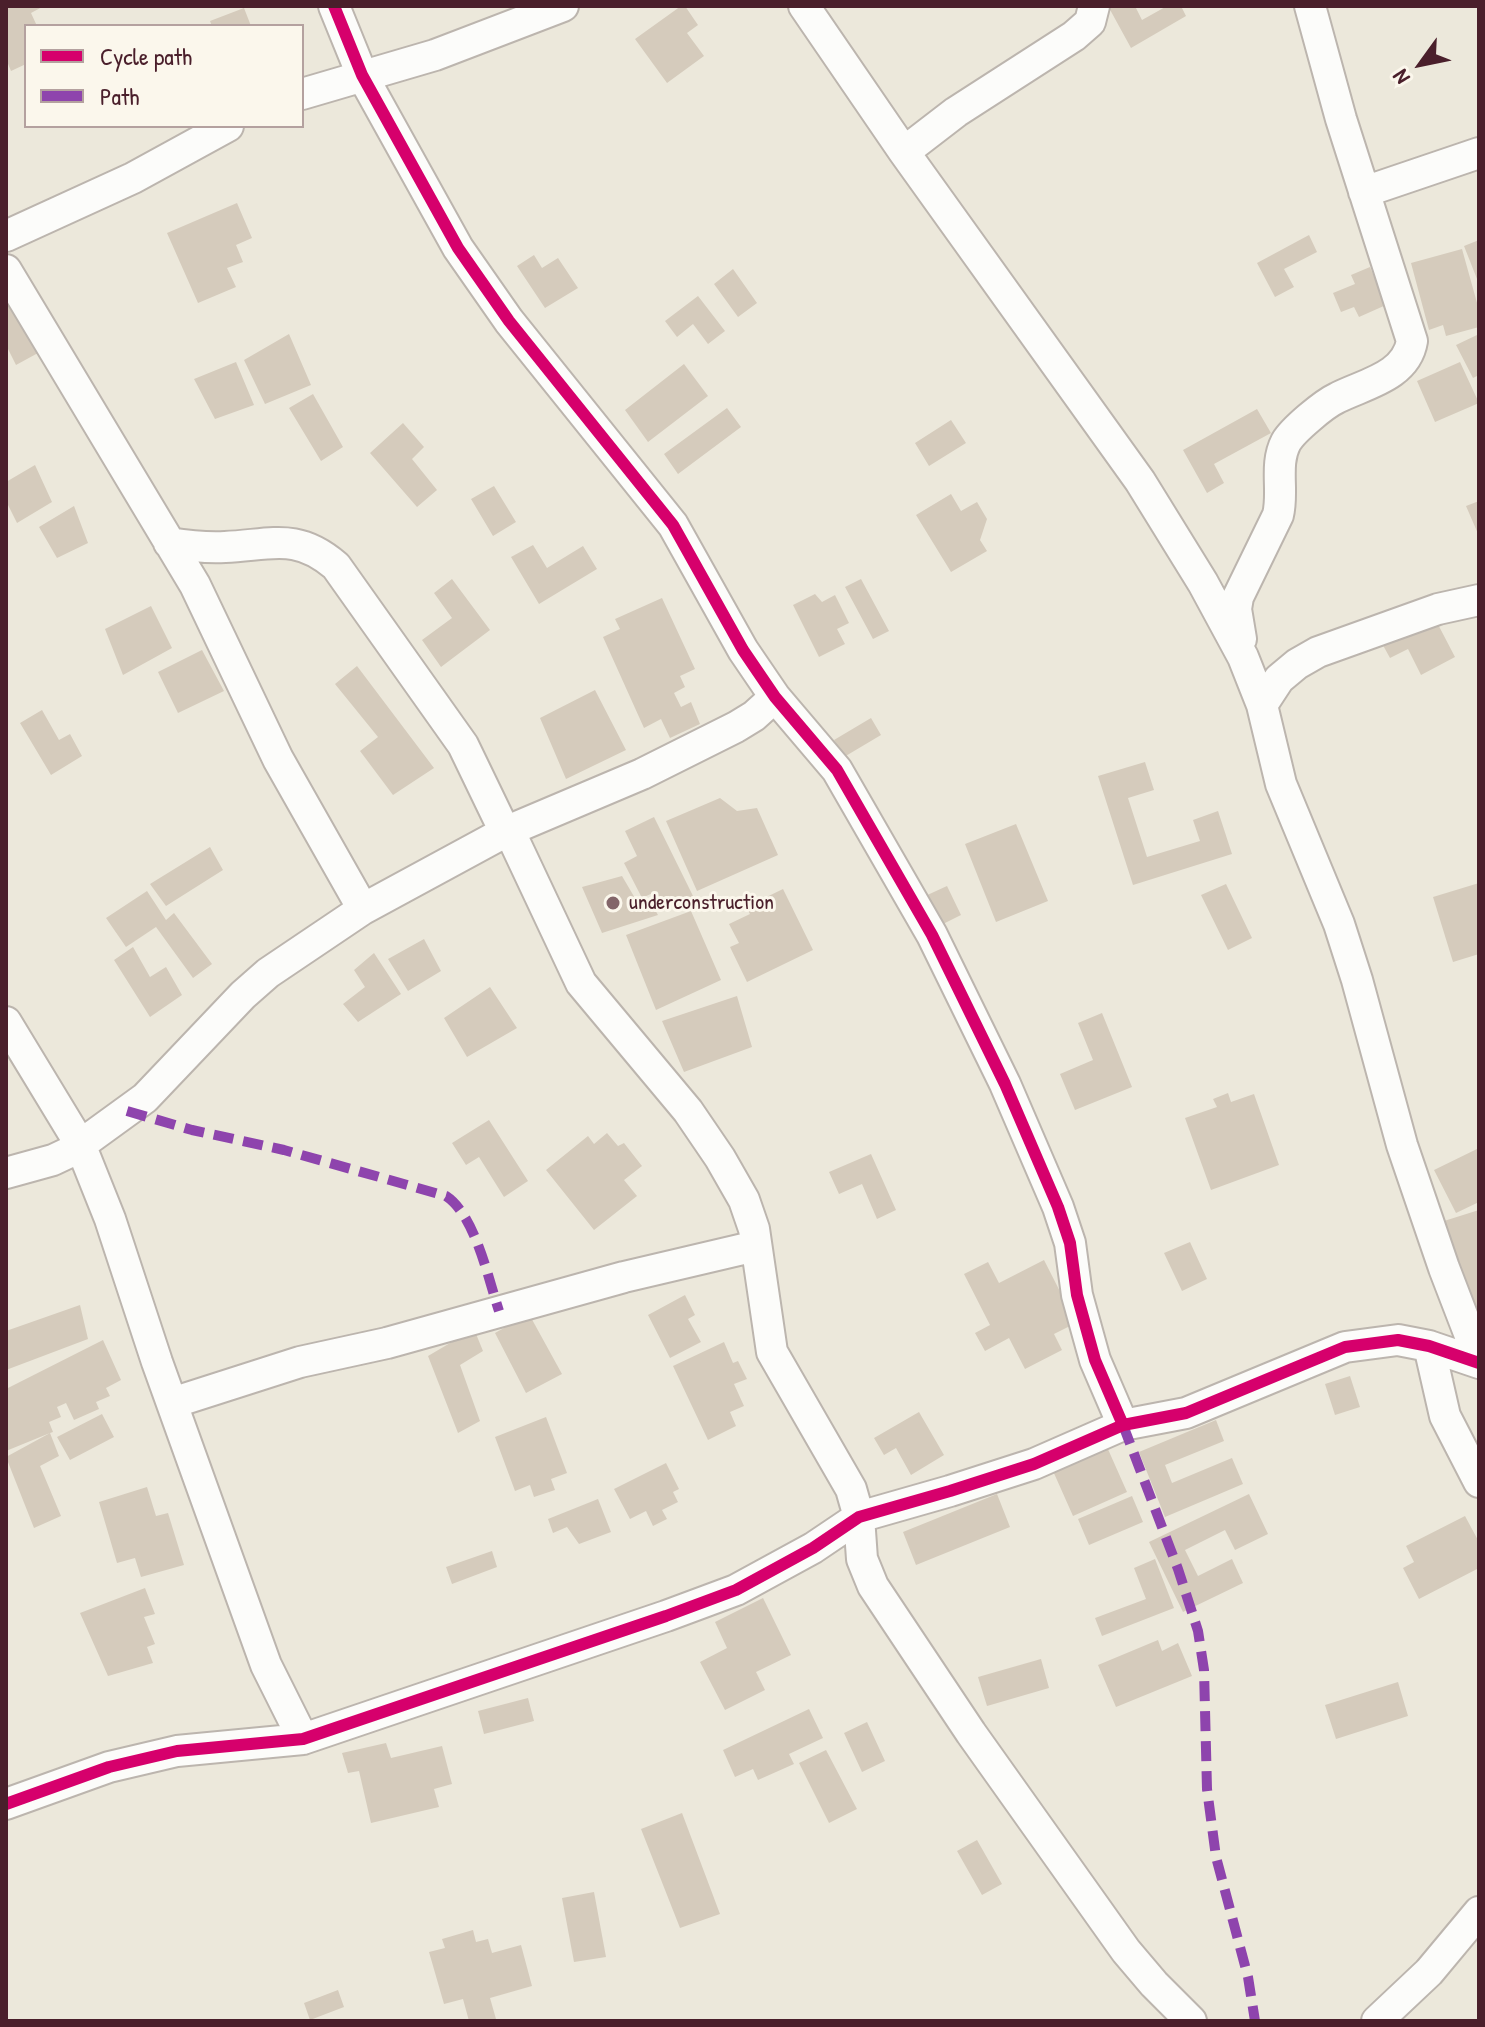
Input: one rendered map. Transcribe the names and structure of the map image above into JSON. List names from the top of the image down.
{
  "places": ["underconstruction"],
  "legend": ["Cycle path", "Path"],
  "north": "bottom left"
}
